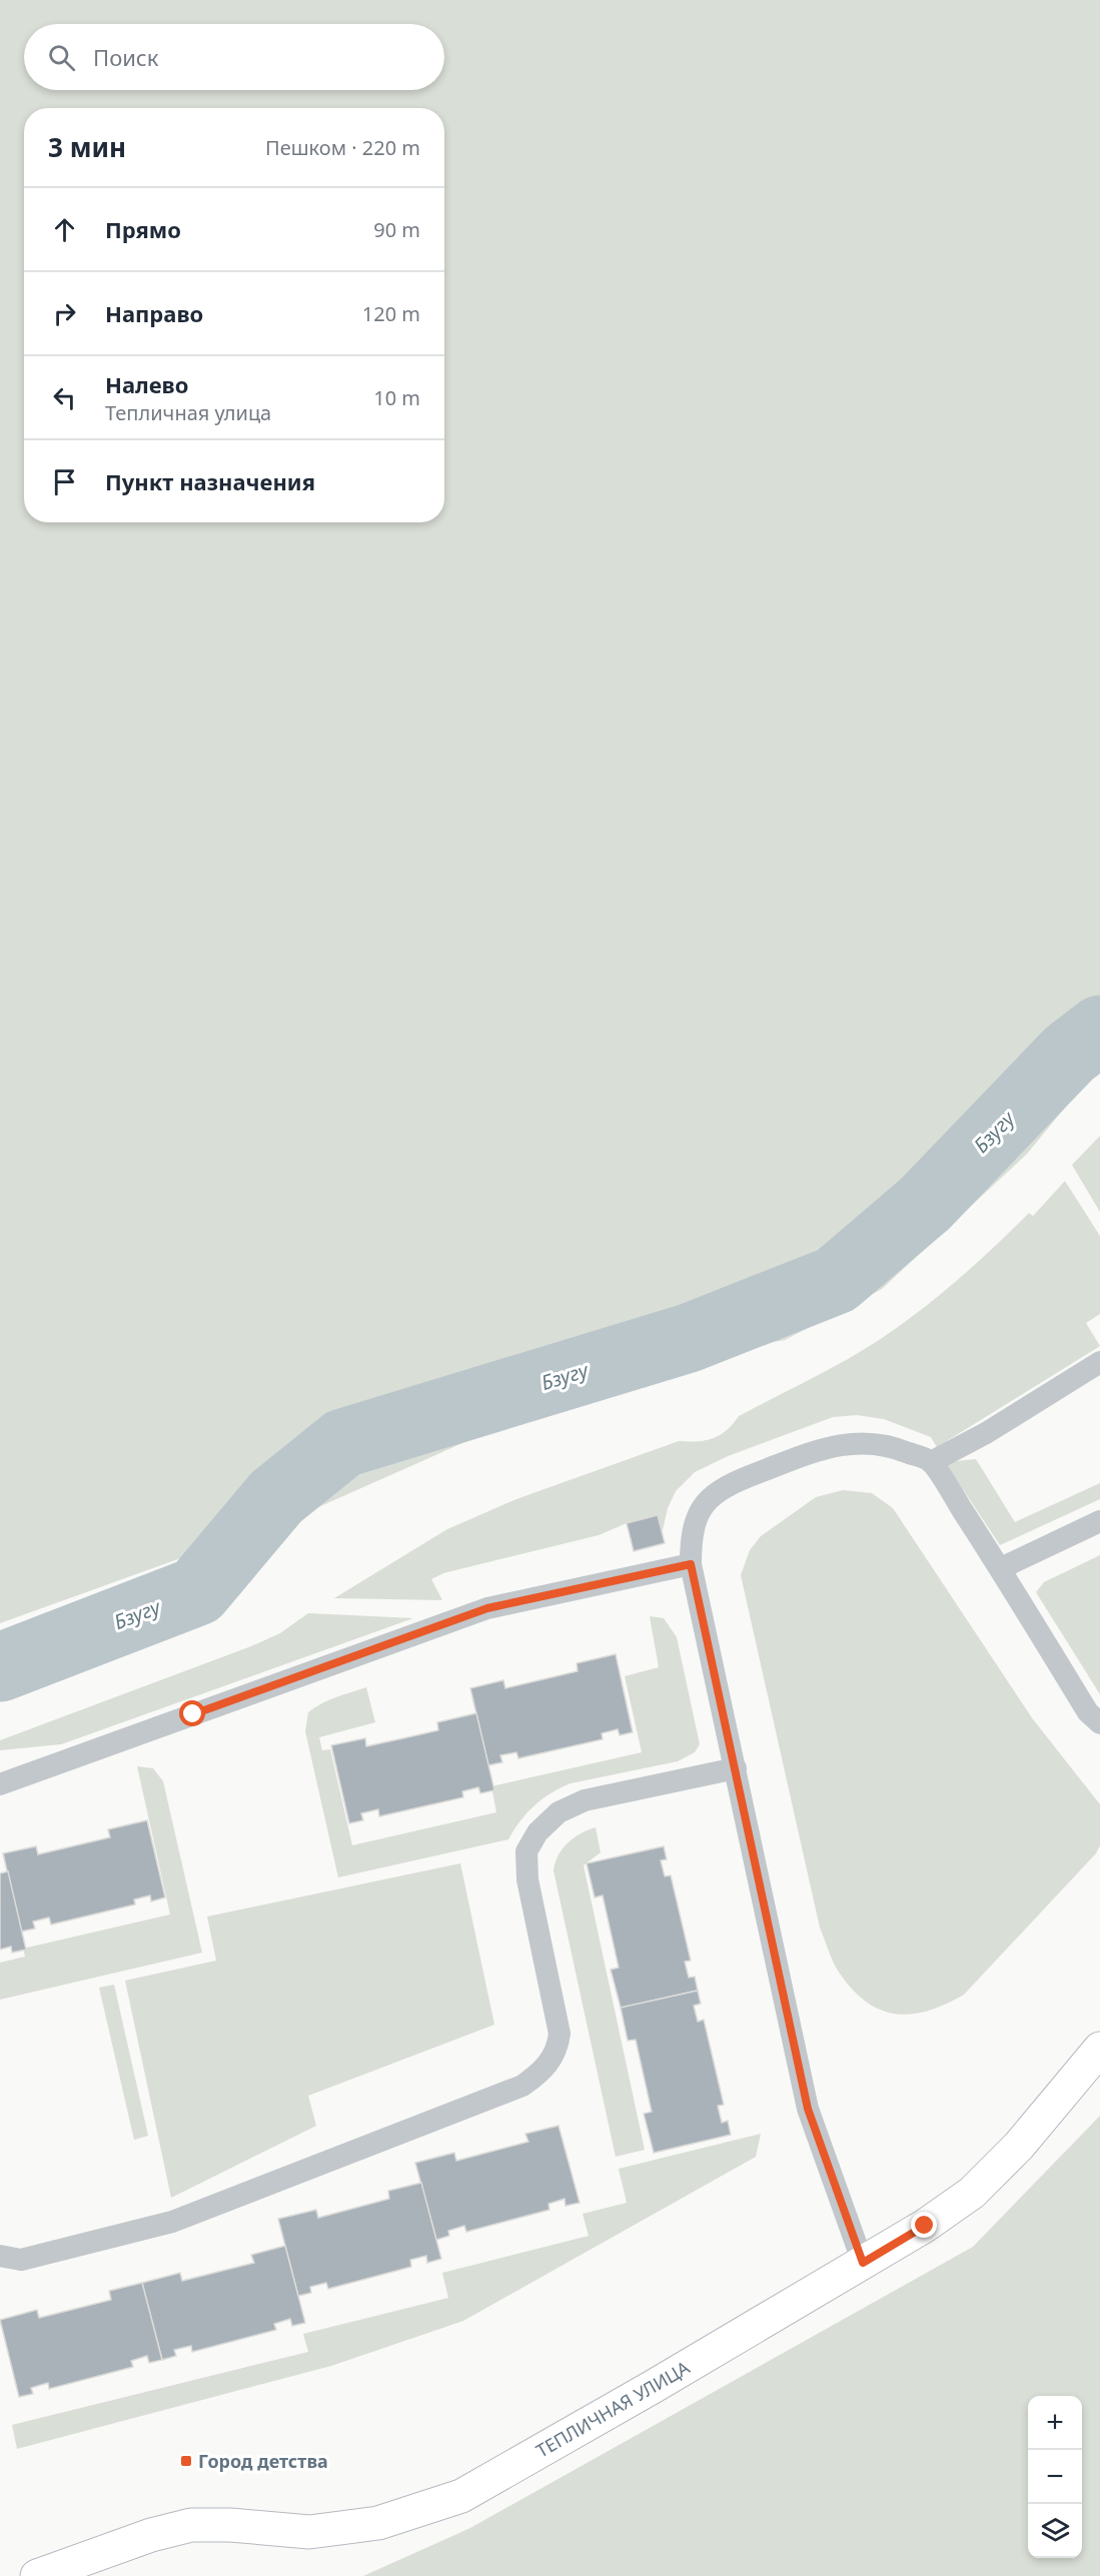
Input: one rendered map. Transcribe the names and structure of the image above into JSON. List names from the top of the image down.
{
  "streets": {
    "street": ["ТЕПЛИЧНАЯ УЛИЦА"]
  },
  "water": ["Бзугу"],
  "places": {
    "transit": ["Город детства"]
  },
  "page": {
    "search": "Поиск",
    "heading": ["3 мин", "Пешком · 220 m"],
    "list": [
      ["Прямо", "90 m"],
      ["Направо", "120 m"],
      ["Налево", "Тепличная улица", "10 m"],
      "Пункт назначения"
    ],
    "map_buttons": ["+", "−"]
  }
}
